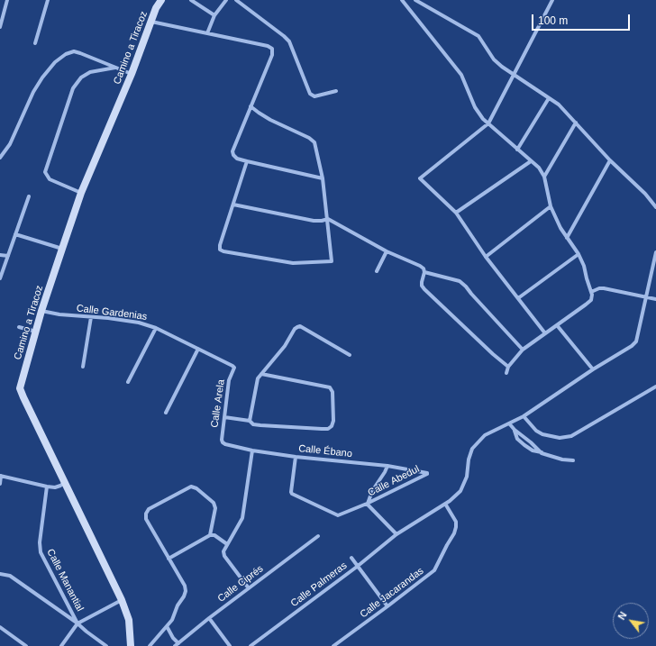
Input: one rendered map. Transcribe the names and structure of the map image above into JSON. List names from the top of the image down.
{
  "streets": {
    "street": [
      "Camino a Tiracoz",
      "Calle Gardenias",
      "Calle Arela",
      "Calle Ébano",
      "Calle Abedul",
      "Calle Manantial",
      "Calle Ciprés",
      "Calle Palmeras",
      "Calle Jacarandas"
    ]
  },
  "crossings": [
    ["Camino a Tiracoz", "Calle Gardenias"],
    ["Calle Gardenias", "Calle Arela"],
    ["Calle Arela", "Calle Ébano"],
    ["Calle Ébano", "Calle Abedul"],
    ["Calle Abedul", "Calle Palmeras"],
    ["Calle Palmeras", "Calle Jacarandas"]
  ],
  "scale_bar": "100 m",
  "north": "top left"
}
